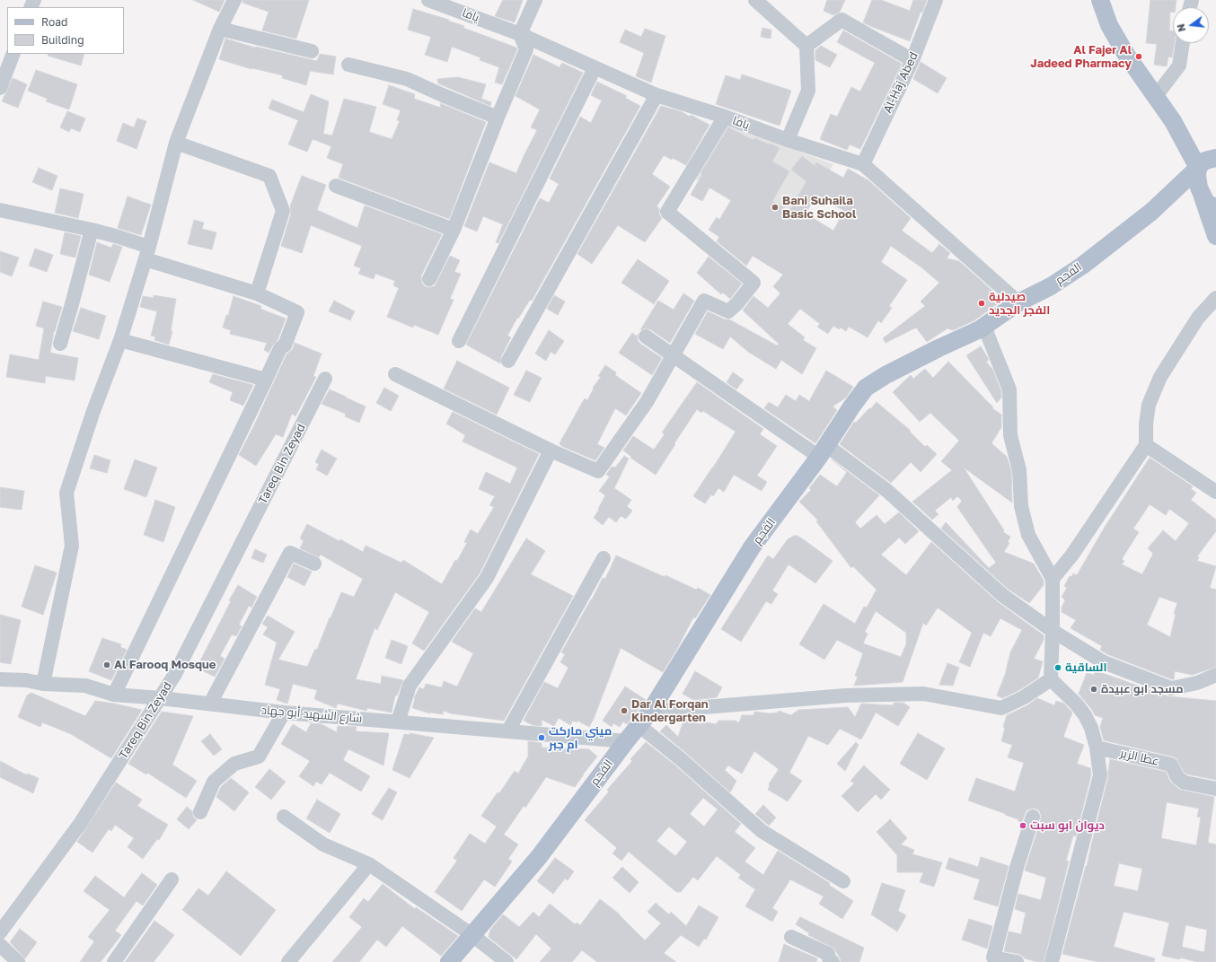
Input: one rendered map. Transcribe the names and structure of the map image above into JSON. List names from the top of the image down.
{
  "streets": {
    "main road": ["الفجم"],
    "street": [
      "يافا",
      "Al-Haj Abed",
      "Tareq Bin Zeyad",
      "شارع الشهيد أبو جهاد",
      "عطا الزير"
    ]
  },
  "crossings": [
    ["يافا", "Al-Haj Abed"],
    ["يافا", "الفجم"],
    ["الفجم", "شارع الشهيد أبو جهاد"],
    ["Tareq Bin Zeyad", "شارع الشهيد أبو جهاد"]
  ],
  "places": [
    "Al Fajer Al Jadeed Pharmacy",
    "Bani Suhaila Basic School",
    "صيدلية الفجر الجديد",
    "Al Farooq Mosque",
    "الساقية",
    "مسجد ابو عبيدة",
    "Dar Al Forqan Kindergarten",
    "ميني ماركت ام جبر",
    "ديوان ابو سبت"
  ],
  "legend": ["Road", "Building"],
  "north": "left"
}
